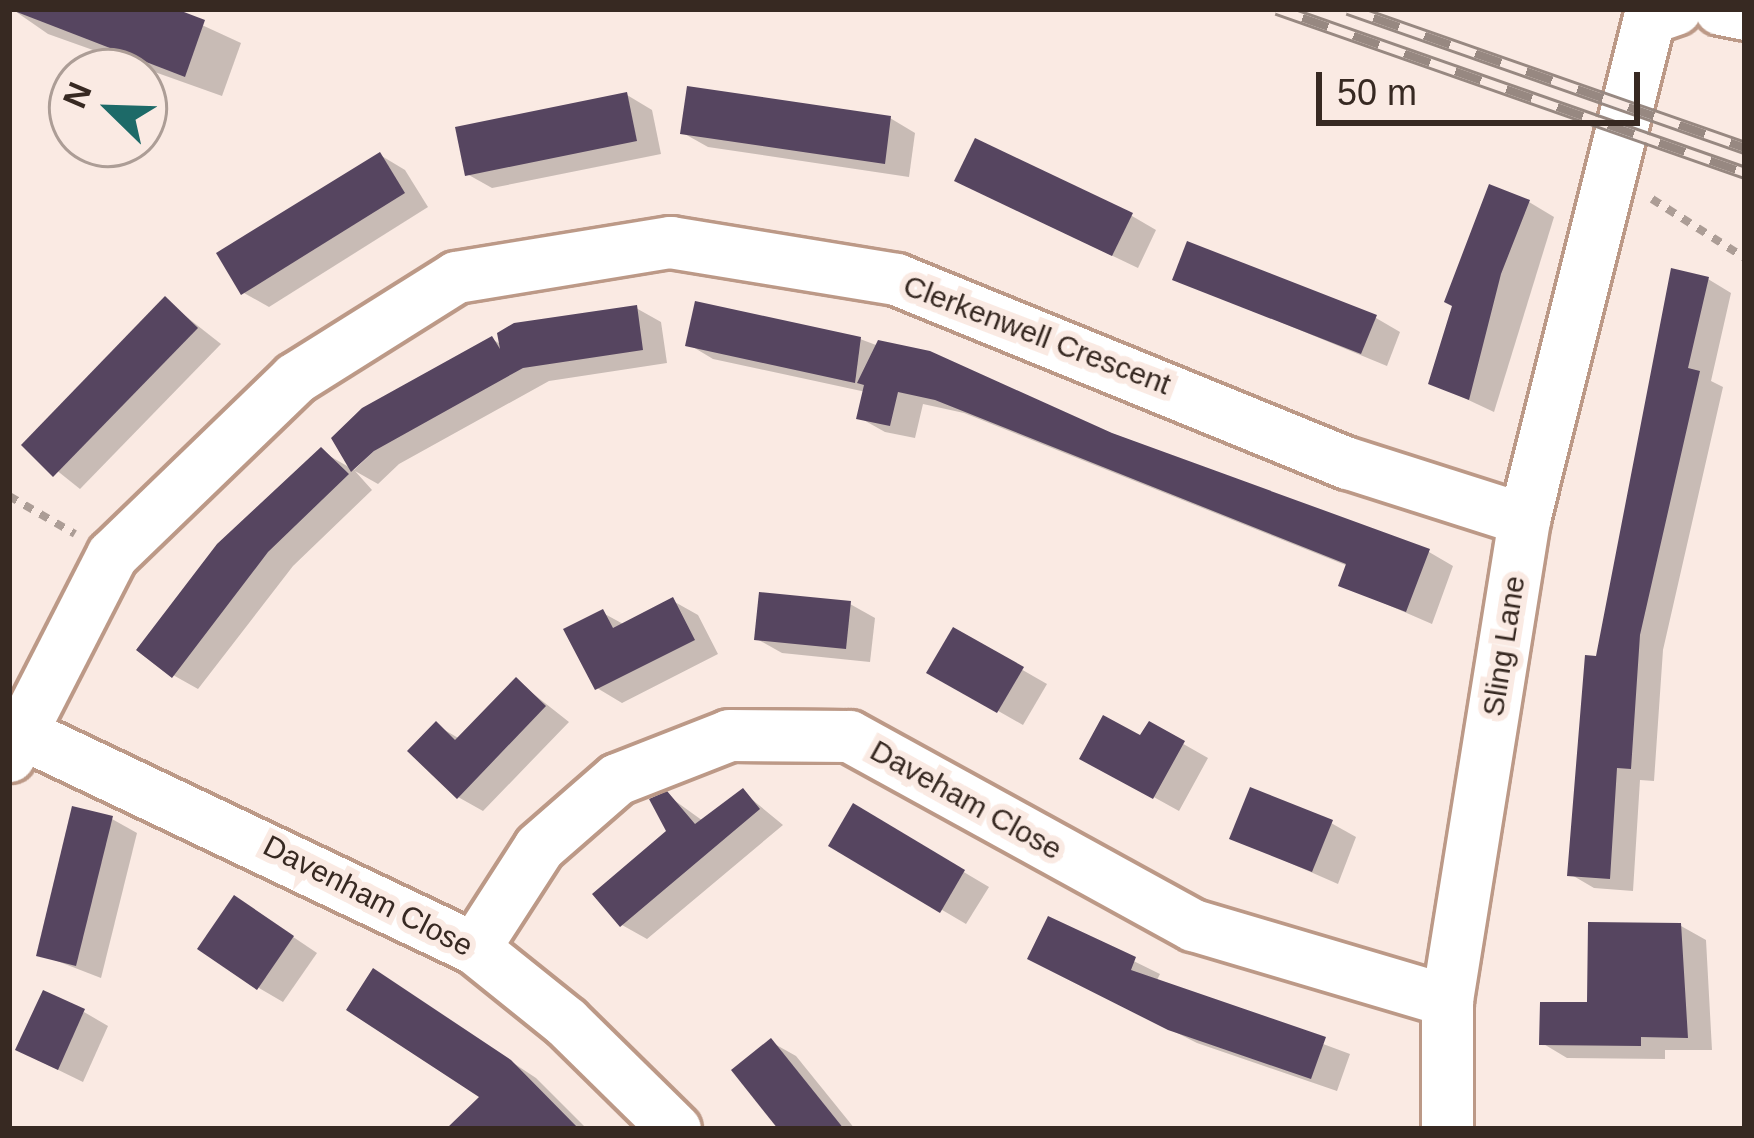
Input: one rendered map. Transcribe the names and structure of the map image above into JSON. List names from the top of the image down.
{
  "streets": {
    "street": [
      "Clerkenwell Crescent",
      "Sling Lane",
      "Daveham Close",
      "Davenham Close"
    ]
  },
  "crossings": [
    ["Clerkenwell Crescent", "Sling Lane"],
    ["Clerkenwell Crescent", "Davenham Close"],
    ["Sling Lane", "Daveham Close"],
    ["Daveham Close", "Davenham Close"]
  ],
  "scale_bar": "50 m",
  "north": "top left"
}
